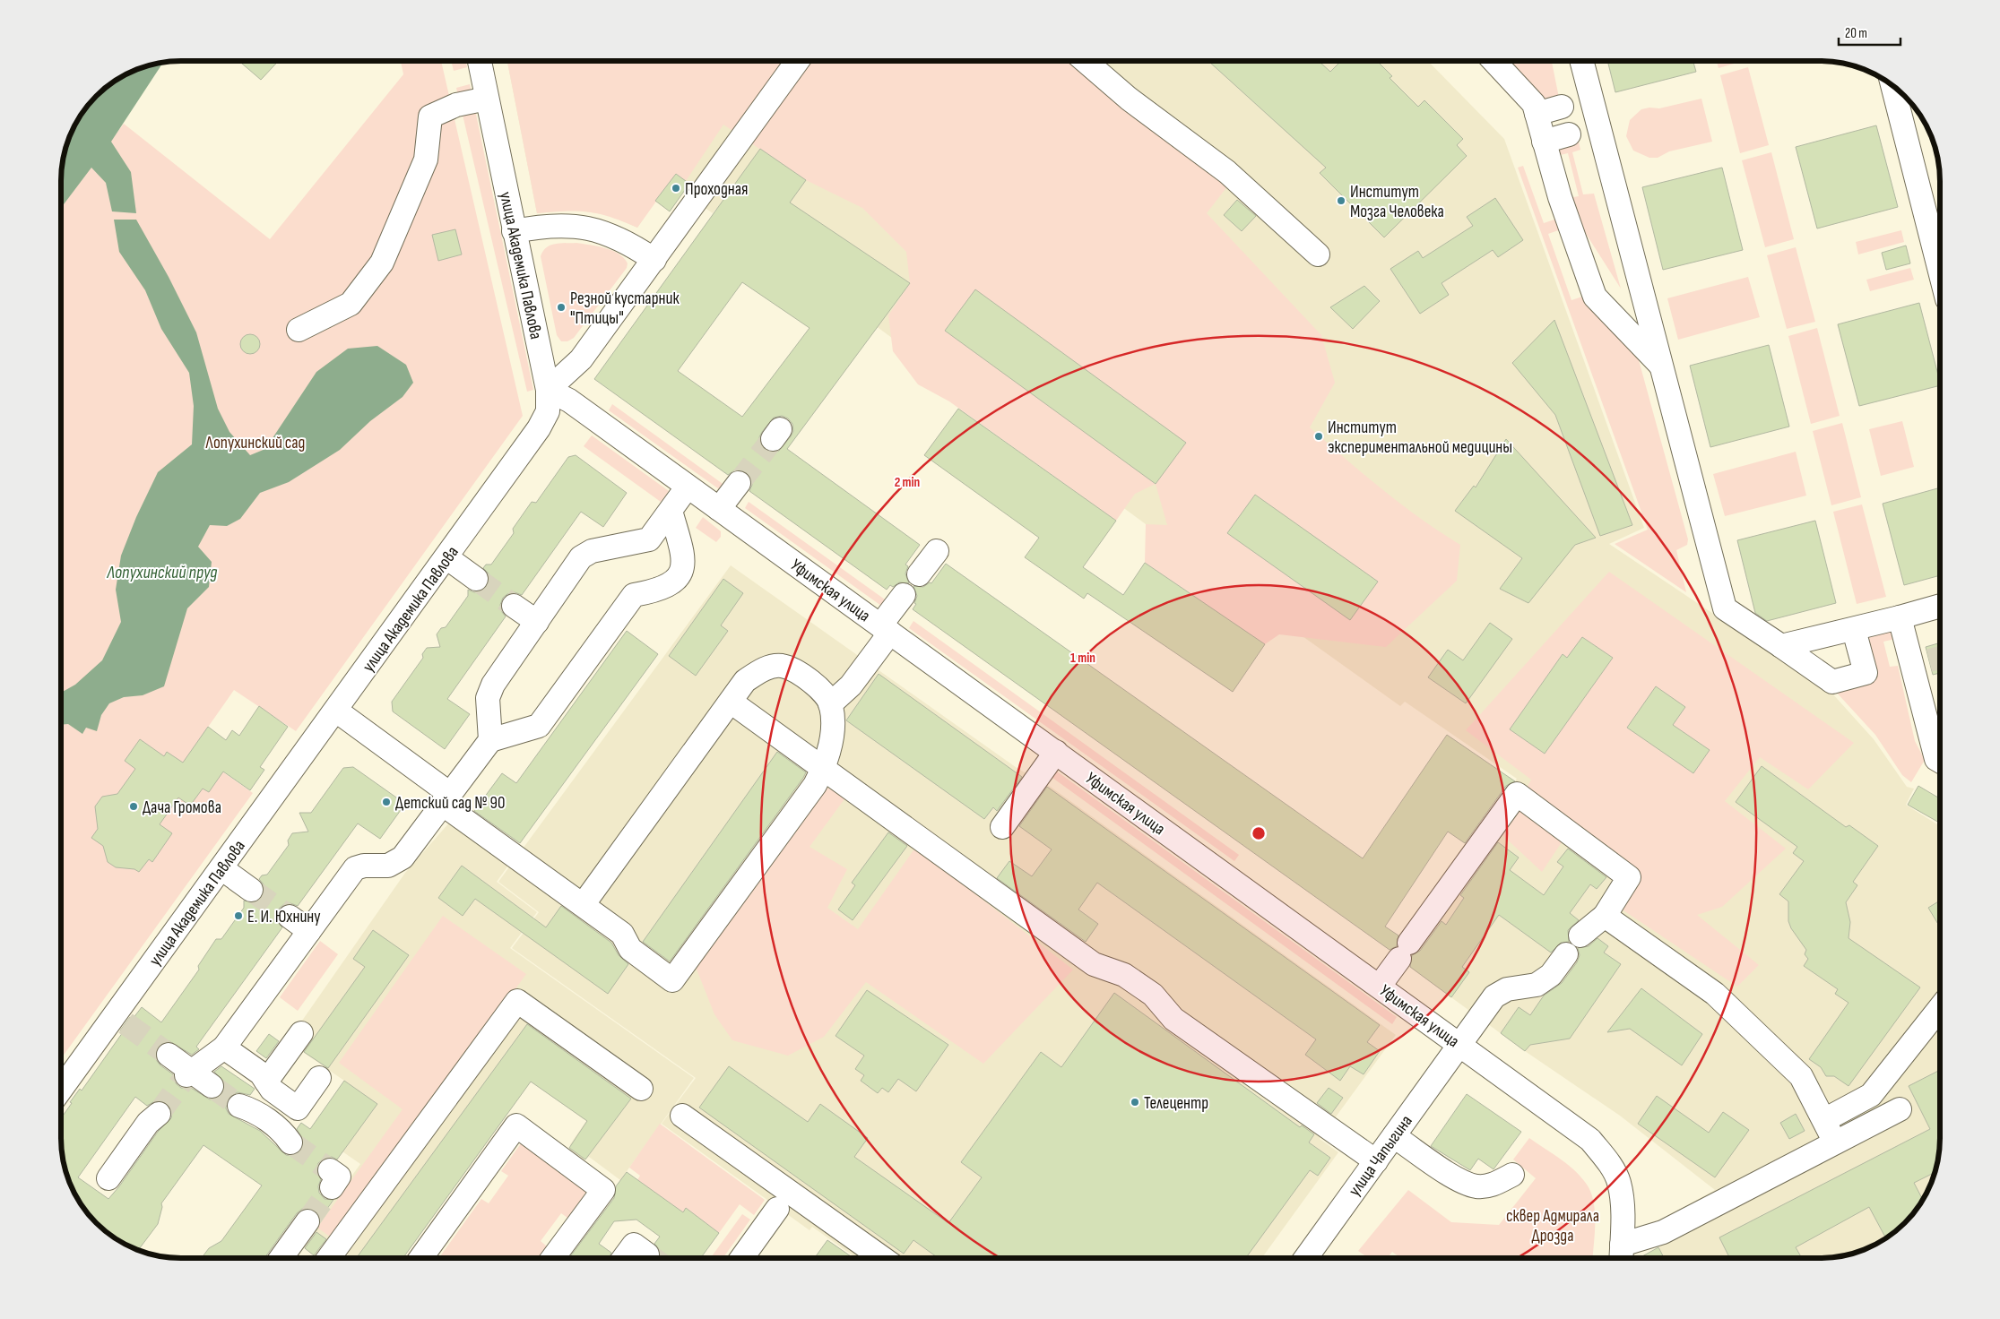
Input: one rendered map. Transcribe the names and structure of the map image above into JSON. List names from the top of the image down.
{
  "streets": {
    "street": ["улица Академика Павлова", "Уфимская улица", "улица Чапыгина"]
  },
  "crossings": [
    ["улица Академика Павлова", "Уфимская улица"],
    ["Уфимская улица", "улица Чапыгина"]
  ],
  "water": ["Лопухинский пруд"],
  "parks": ["Лопухинский сад", "сквер Адмирала Дрозда"],
  "places": [
    "Проходная",
    "Институт Мозга Человека",
    "Резной кустарник \"Птицы\"",
    "Институт экспериментальной медицины",
    "Детский сад № 90",
    "Дача Громова",
    "Е. И. Юхнину",
    "Телецентр"
  ],
  "scale_bar": "20 m",
  "rings": ["2 min", "1 min"]
}
